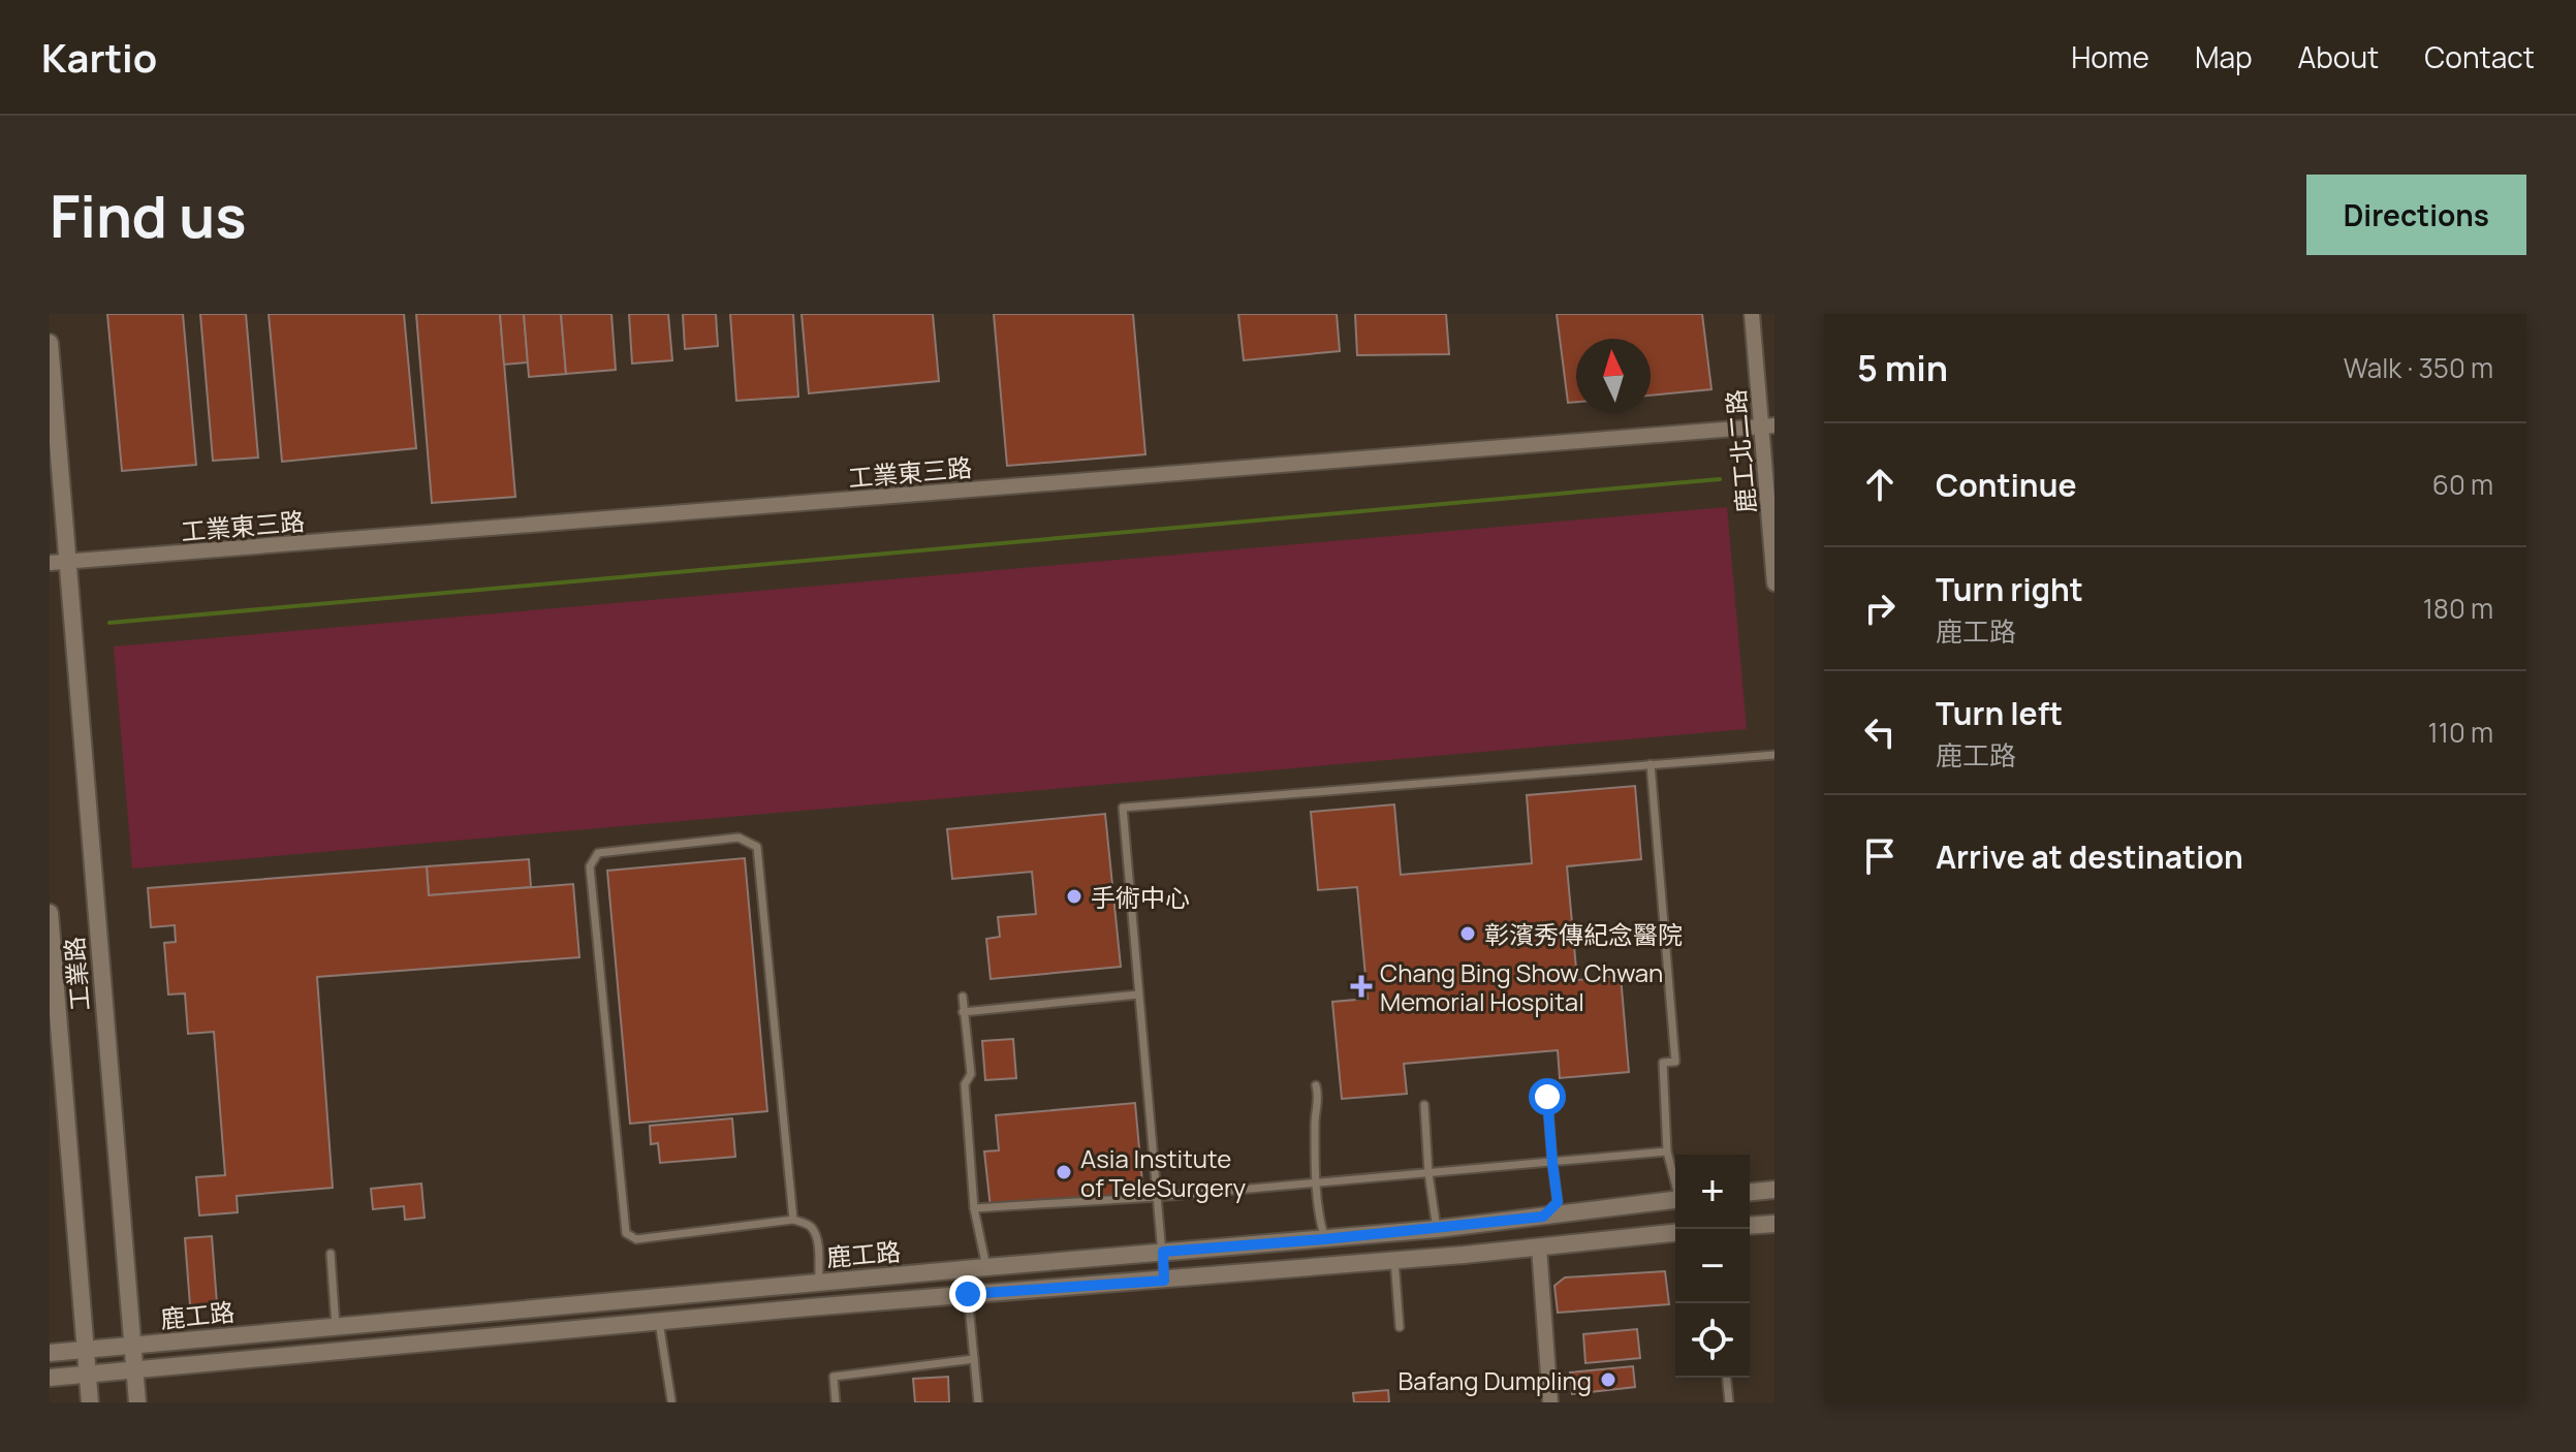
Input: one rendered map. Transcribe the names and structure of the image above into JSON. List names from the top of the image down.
{
  "streets": {
    "street": [
      "鹿工北二路",
      "工業東三路",
      "工業路",
      "鹿工路"
    ]
  },
  "crossings": [
    ["鹿工北二路", "工業東三路"],
    ["工業東三路", "工業路"],
    ["工業路", "鹿工路"]
  ],
  "places": {
    "other": [
      "手術中心",
      "彰濱秀傳紀念醫院",
      "Asia Institute of TeleSurgery",
      "Bafang Dumpling"
    ],
    "health": ["Chang Bing Show Chwan Memorial Hospital"]
  },
  "north": "top",
  "page": {
    "header": "Kartio",
    "nav": [
      "Home",
      "Map",
      "About",
      "Contact"
    ],
    "buttons": "Directions",
    "title": "Find us",
    "heading": ["5 min", "Walk · 350 m"],
    "list": [
      ["Continue", "60 m"],
      ["Turn right", "鹿工路", "180 m"],
      ["Turn left", "鹿工路", "110 m"],
      "Arrive at destination"
    ],
    "map_buttons": ["+", "−"]
  }
}
